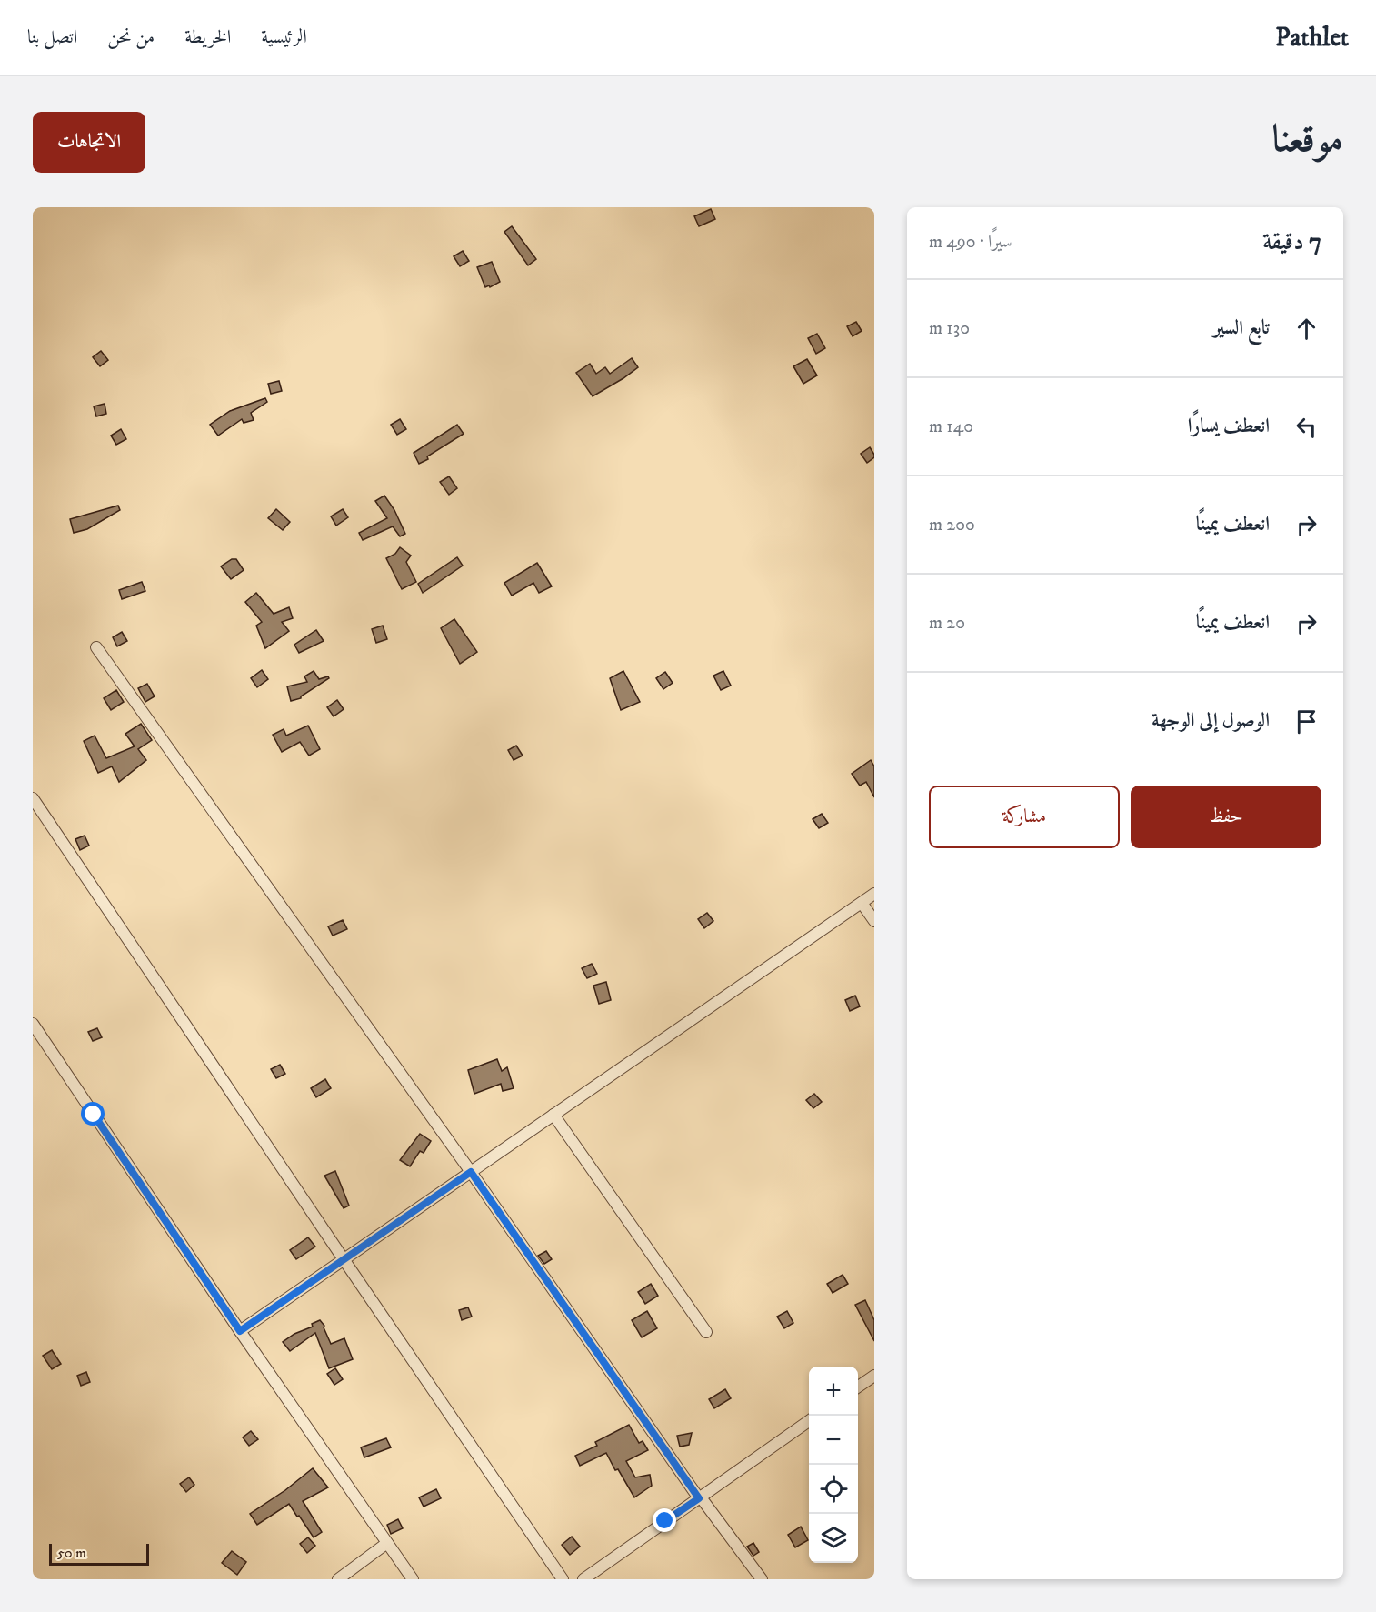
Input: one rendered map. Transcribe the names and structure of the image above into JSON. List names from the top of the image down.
{
  "scale_bar": "50 m",
  "page": {
    "header": "Pathlet",
    "nav": [
      "الرئيسية",
      "الخريطة",
      "من نحن",
      "اتصل بنا"
    ],
    "title": "موقعنا",
    "buttons": [
      "الاتجاهات",
      ["حفظ", "مشاركة"]
    ],
    "heading": ["7 دقيقة", "سيرًا · 490 m"],
    "list": [
      ["تابع السير", "130 m"],
      ["انعطف يسارًا", "140 m"],
      ["انعطف يمينًا", "200 m"],
      ["انعطف يمينًا", "20 m"],
      "الوصول إلى الوجهة"
    ],
    "map_buttons": ["+", "−"],
    "scale": "50 m"
  }
}
